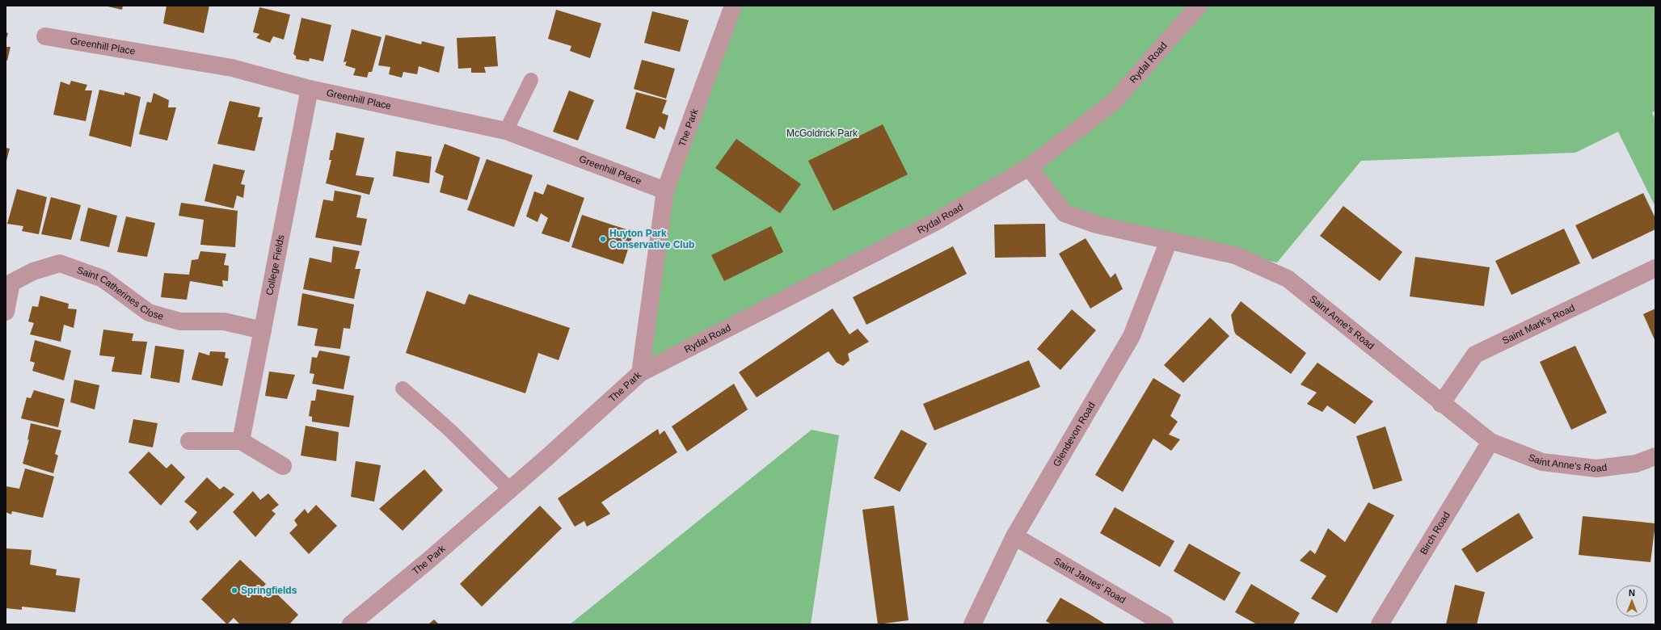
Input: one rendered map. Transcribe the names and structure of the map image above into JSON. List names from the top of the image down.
{
  "streets": {
    "street": [
      "Greenhill Place",
      "Rydal Road",
      "The Park",
      "College Fields",
      "Saint Catherines Close",
      "Saint Anne's Road",
      "Saint Mark's Road",
      "Glendevon Road",
      "Birch Road",
      "Saint James' Road"
    ]
  },
  "crossings": [
    ["Greenhill Place", "The Park"],
    ["Greenhill Place", "College Fields"],
    ["Rydal Road", "The Park"],
    ["Rydal Road", "Saint Anne's Road"],
    ["College Fields", "Saint Catherines Close"],
    ["Saint Anne's Road", "Saint Mark's Road"],
    ["Saint Anne's Road", "Glendevon Road"],
    ["Saint Anne's Road", "Birch Road"],
    ["Glendevon Road", "Saint James' Road"]
  ],
  "parks": ["McGoldrick Park"],
  "places": ["Huyton Park Conservative Club", "Springfields"],
  "north": "top"
}
